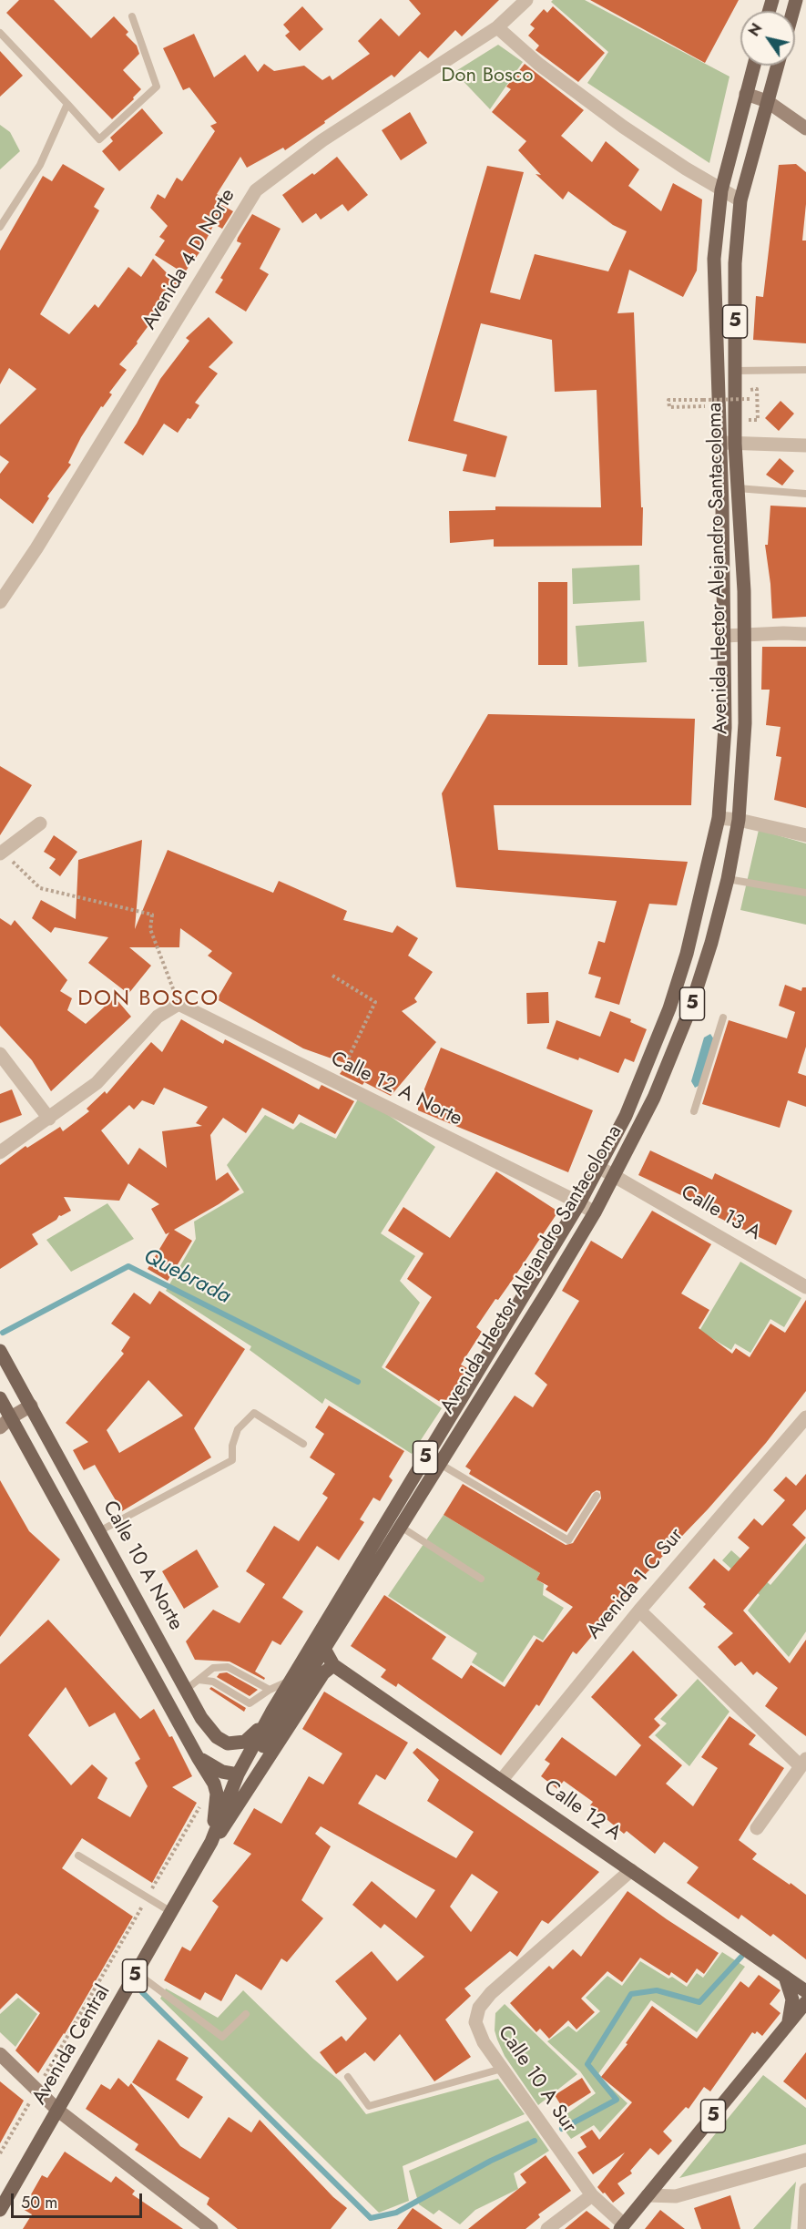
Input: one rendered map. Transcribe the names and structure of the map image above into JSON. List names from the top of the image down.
{
  "streets": {
    "main road": [
      "5",
      "Avenida Hector Alejandro Santacoloma",
      "Calle 10 A Norte",
      "Calle 12 A",
      "Avenida Central"
    ],
    "street": [
      "Avenida 4 D Norte",
      "Calle 12 A Norte",
      "Calle 13 A",
      "Avenida 1 C Sur",
      "Calle 10 A Sur"
    ]
  },
  "crossings": [
    ["5", "Calle 10 A Sur"],
    ["Avenida Hector Alejandro Santacoloma", "Calle 12 A Norte"],
    ["Avenida Hector Alejandro Santacoloma", "Calle 13 A"],
    ["Avenida Hector Alejandro Santacoloma", "Calle 10 A Norte"],
    ["Avenida Hector Alejandro Santacoloma", "Avenida Central"],
    ["Avenida 1 C Sur", "Calle 12 A"],
    ["Calle 12 A", "Calle 10 A Sur"]
  ],
  "districts": ["DON BOSCO"],
  "water": ["Quebrada"],
  "parks": ["Don Bosco"],
  "scale_bar": "50 m",
  "north": "top left"
}
